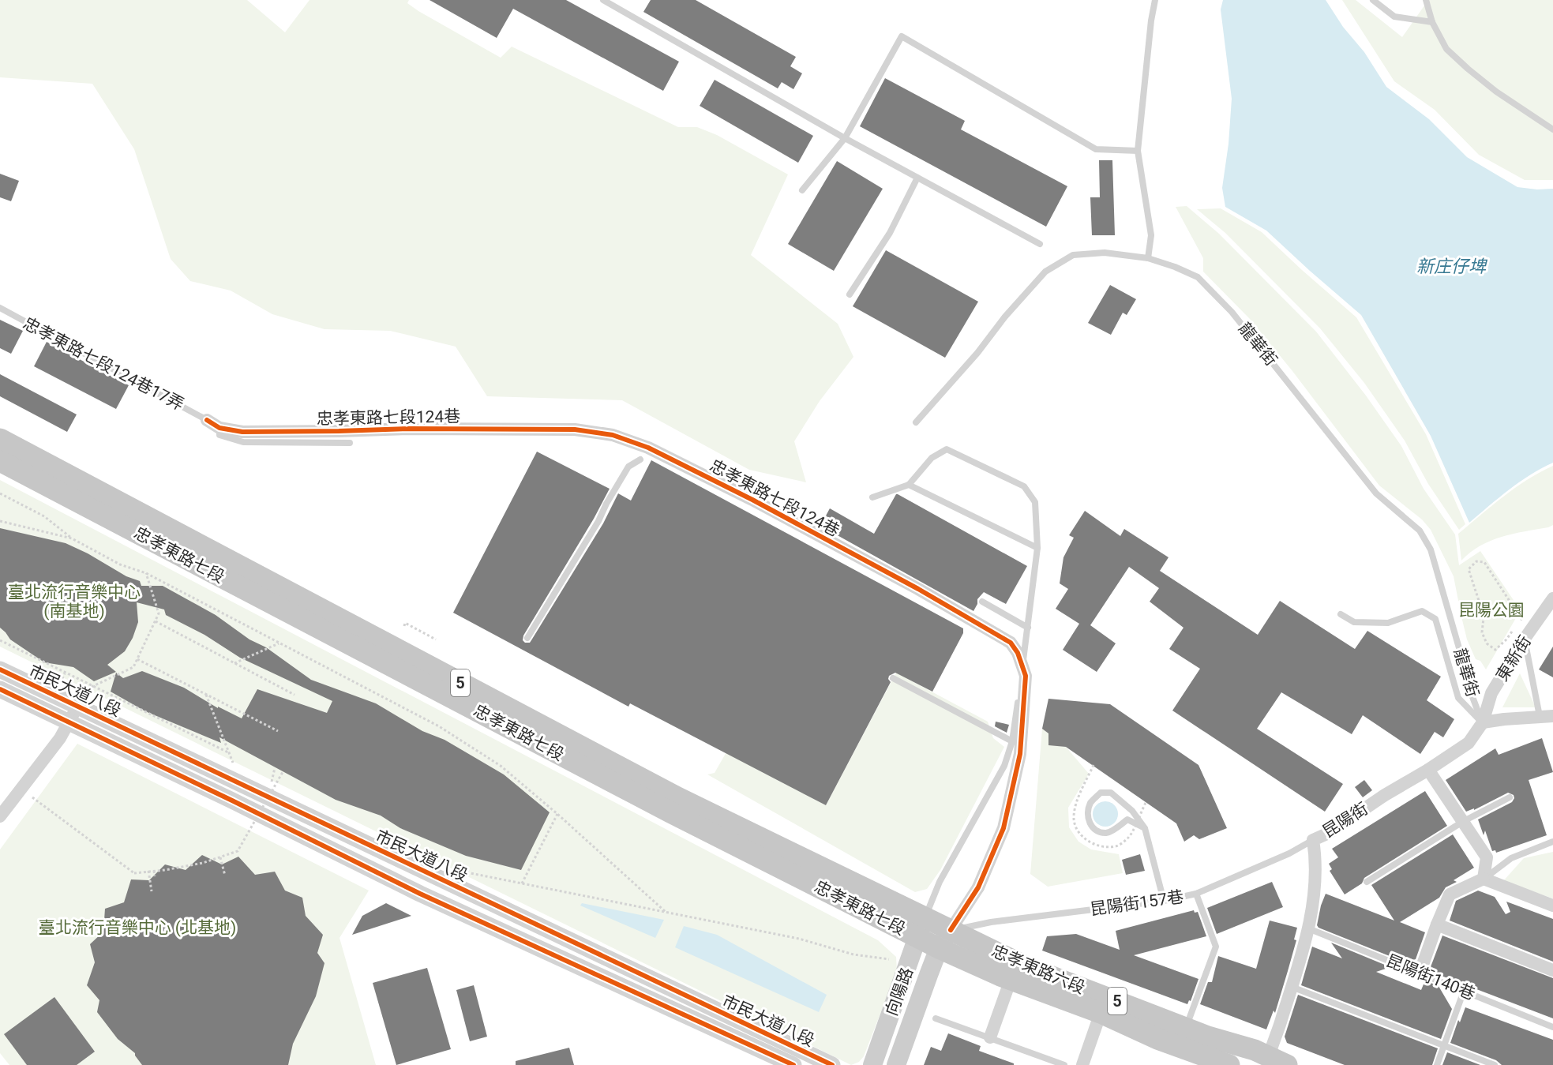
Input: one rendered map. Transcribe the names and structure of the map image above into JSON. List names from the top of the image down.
{
  "streets": {
    "main road": [
      "忠孝東路七段",
      "5",
      "忠孝東路六段",
      "向陽路"
    ],
    "street": [
      "忠孝東路七段124巷",
      "東新街",
      "市民大道八段",
      "昆陽街"
    ],
    "lane": [
      "龍華街",
      "忠孝東路七段124巷17弄",
      "昆陽街157巷",
      "昆陽街140巷"
    ]
  },
  "crossings": [
    ["龍華街", "東新街"],
    ["龍華街", "昆陽街"],
    ["忠孝東路七段124巷17弄", "忠孝東路七段124巷"],
    ["忠孝東路七段124巷", "昆陽街157巷"],
    ["忠孝東路七段124巷", "忠孝東路六段"],
    ["忠孝東路七段124巷", "向陽路"],
    ["忠孝東路七段", "忠孝東路六段"],
    ["忠孝東路七段", "向陽路"],
    ["東新街", "昆陽街"],
    ["昆陽街", "昆陽街157巷"],
    ["昆陽街", "忠孝東路六段"],
    ["昆陽街", "昆陽街140巷"],
    ["昆陽街157巷", "忠孝東路六段"],
    ["昆陽街157巷", "向陽路"],
    ["忠孝東路六段", "向陽路"]
  ],
  "water": ["新庄仔埤"],
  "parks": ["臺北流行音樂中心 (南基地)", "昆陽公園", "臺北流行音樂中心 (北基地)"]
}
